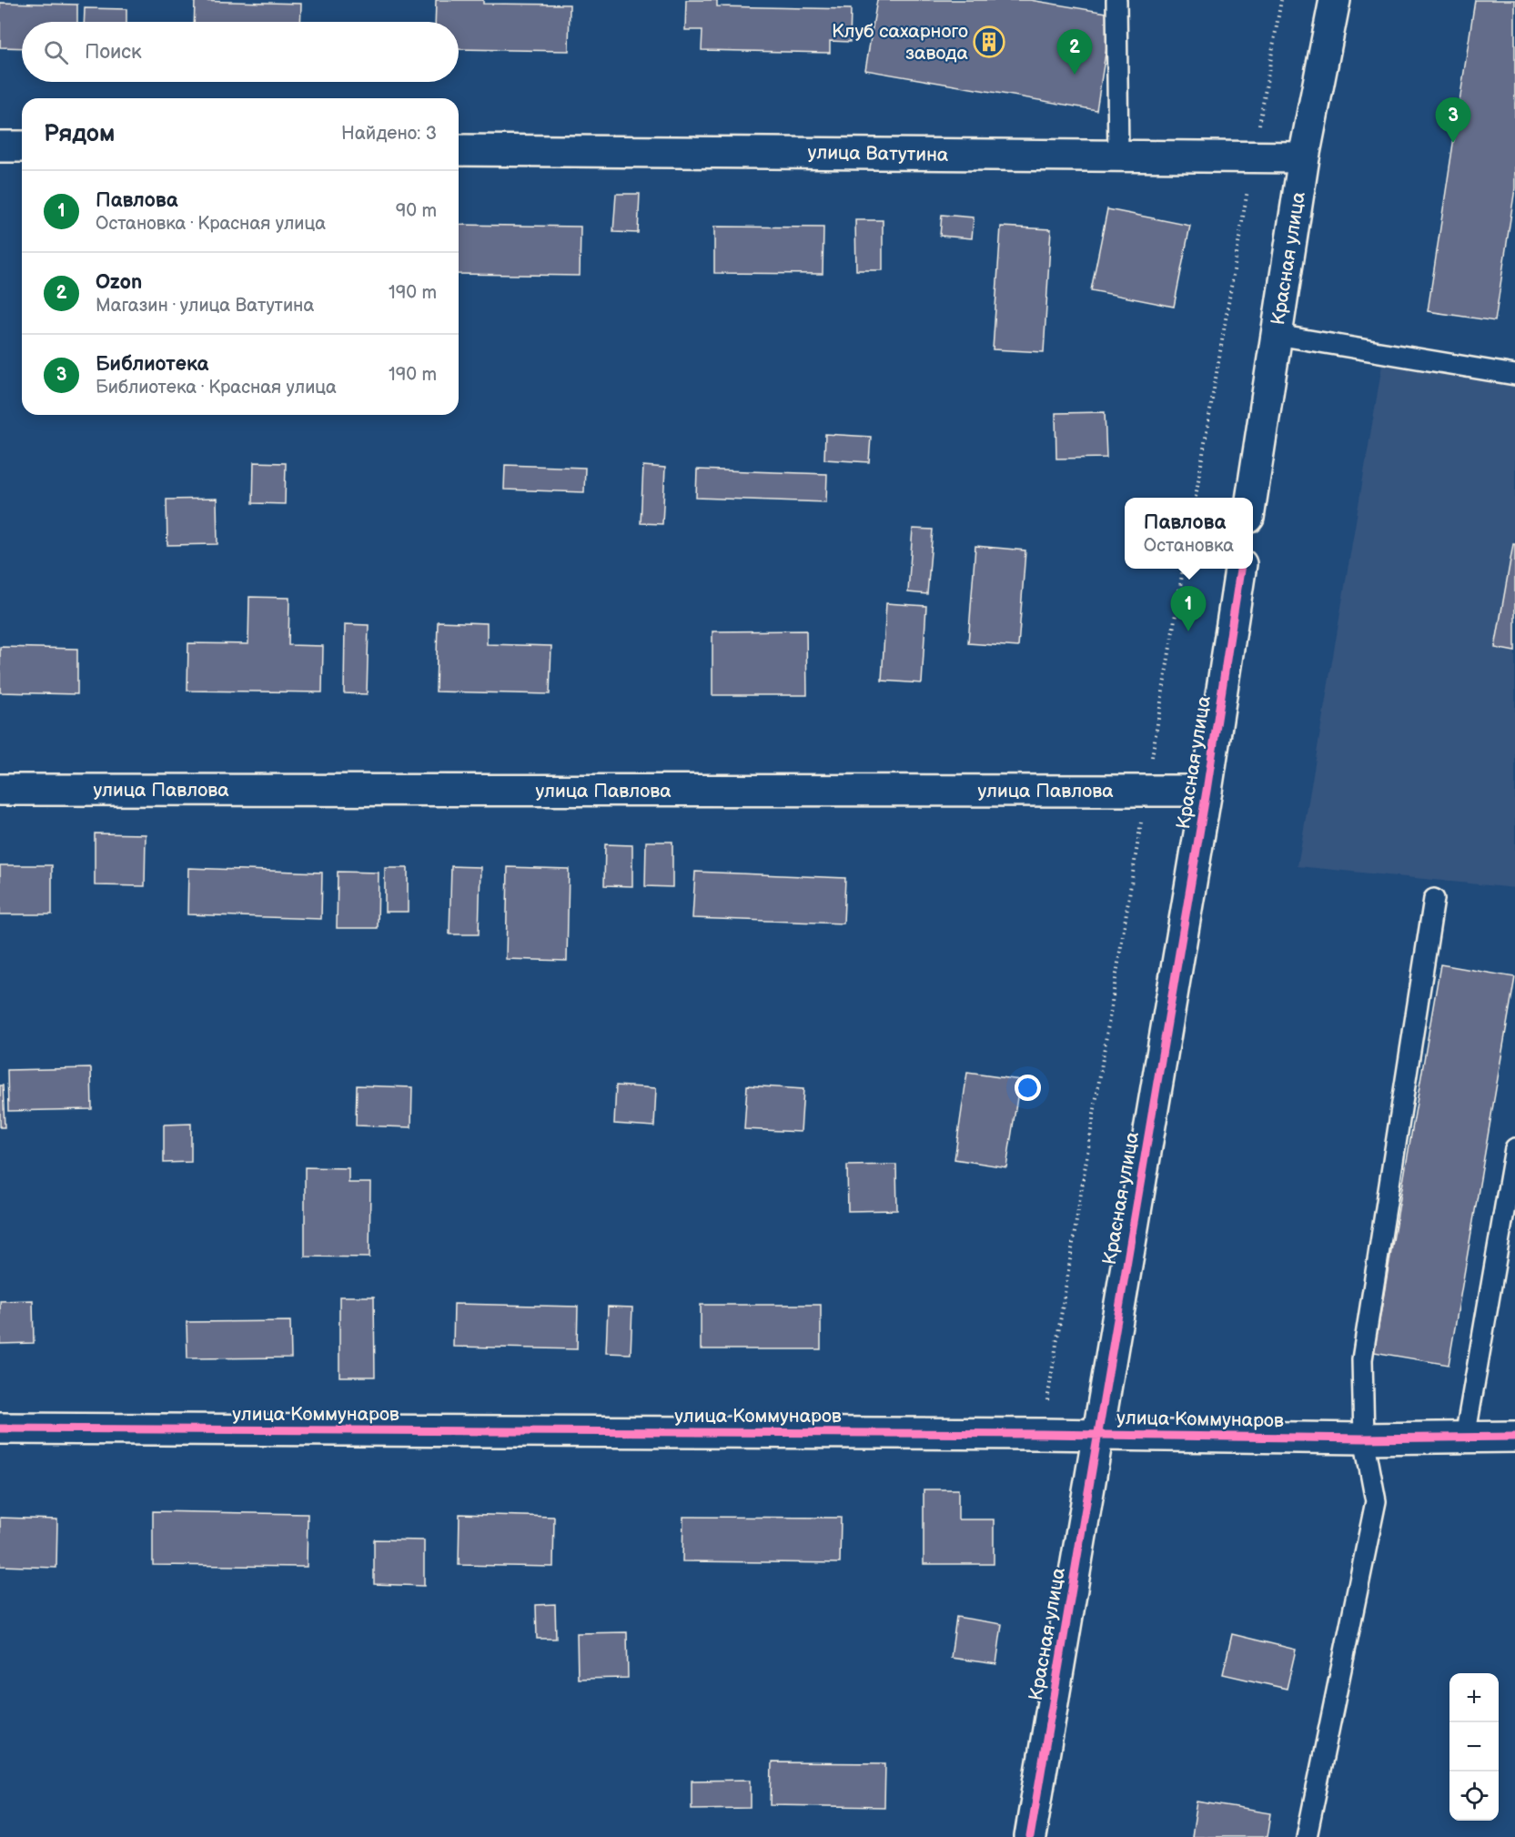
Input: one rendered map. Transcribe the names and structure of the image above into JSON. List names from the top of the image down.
{
  "streets": {
    "street": [
      "улица Ватутина",
      "Красная улица",
      "улица Павлова",
      "улица Коммунаров"
    ]
  },
  "crossings": [
    ["улица Ватутина", "Красная улица"],
    ["Красная улица", "улица Павлова"],
    ["Красная улица", "улица Коммунаров"]
  ],
  "places": {
    "building": ["Клуб сахарного завода"]
  },
  "page": {
    "search": "Поиск",
    "pins": ["2", "3", "1"],
    "heading": ["Рядом", "Найдено: 3"],
    "list": [
      {
        "mark": "1",
        "name": "Павлова",
        "note": "Остановка · Красная улица",
        "value": "90 m"
      },
      {
        "mark": "2",
        "name": "Ozon",
        "note": "Магазин · улица Ватутина",
        "value": "190 m"
      },
      {
        "mark": "3",
        "name": "Библиотека",
        "note": "Библиотека · Красная улица",
        "value": "190 m"
      }
    ],
    "popup": ["Павлова", "Остановка"],
    "map_buttons": ["+", "−"]
  }
}
